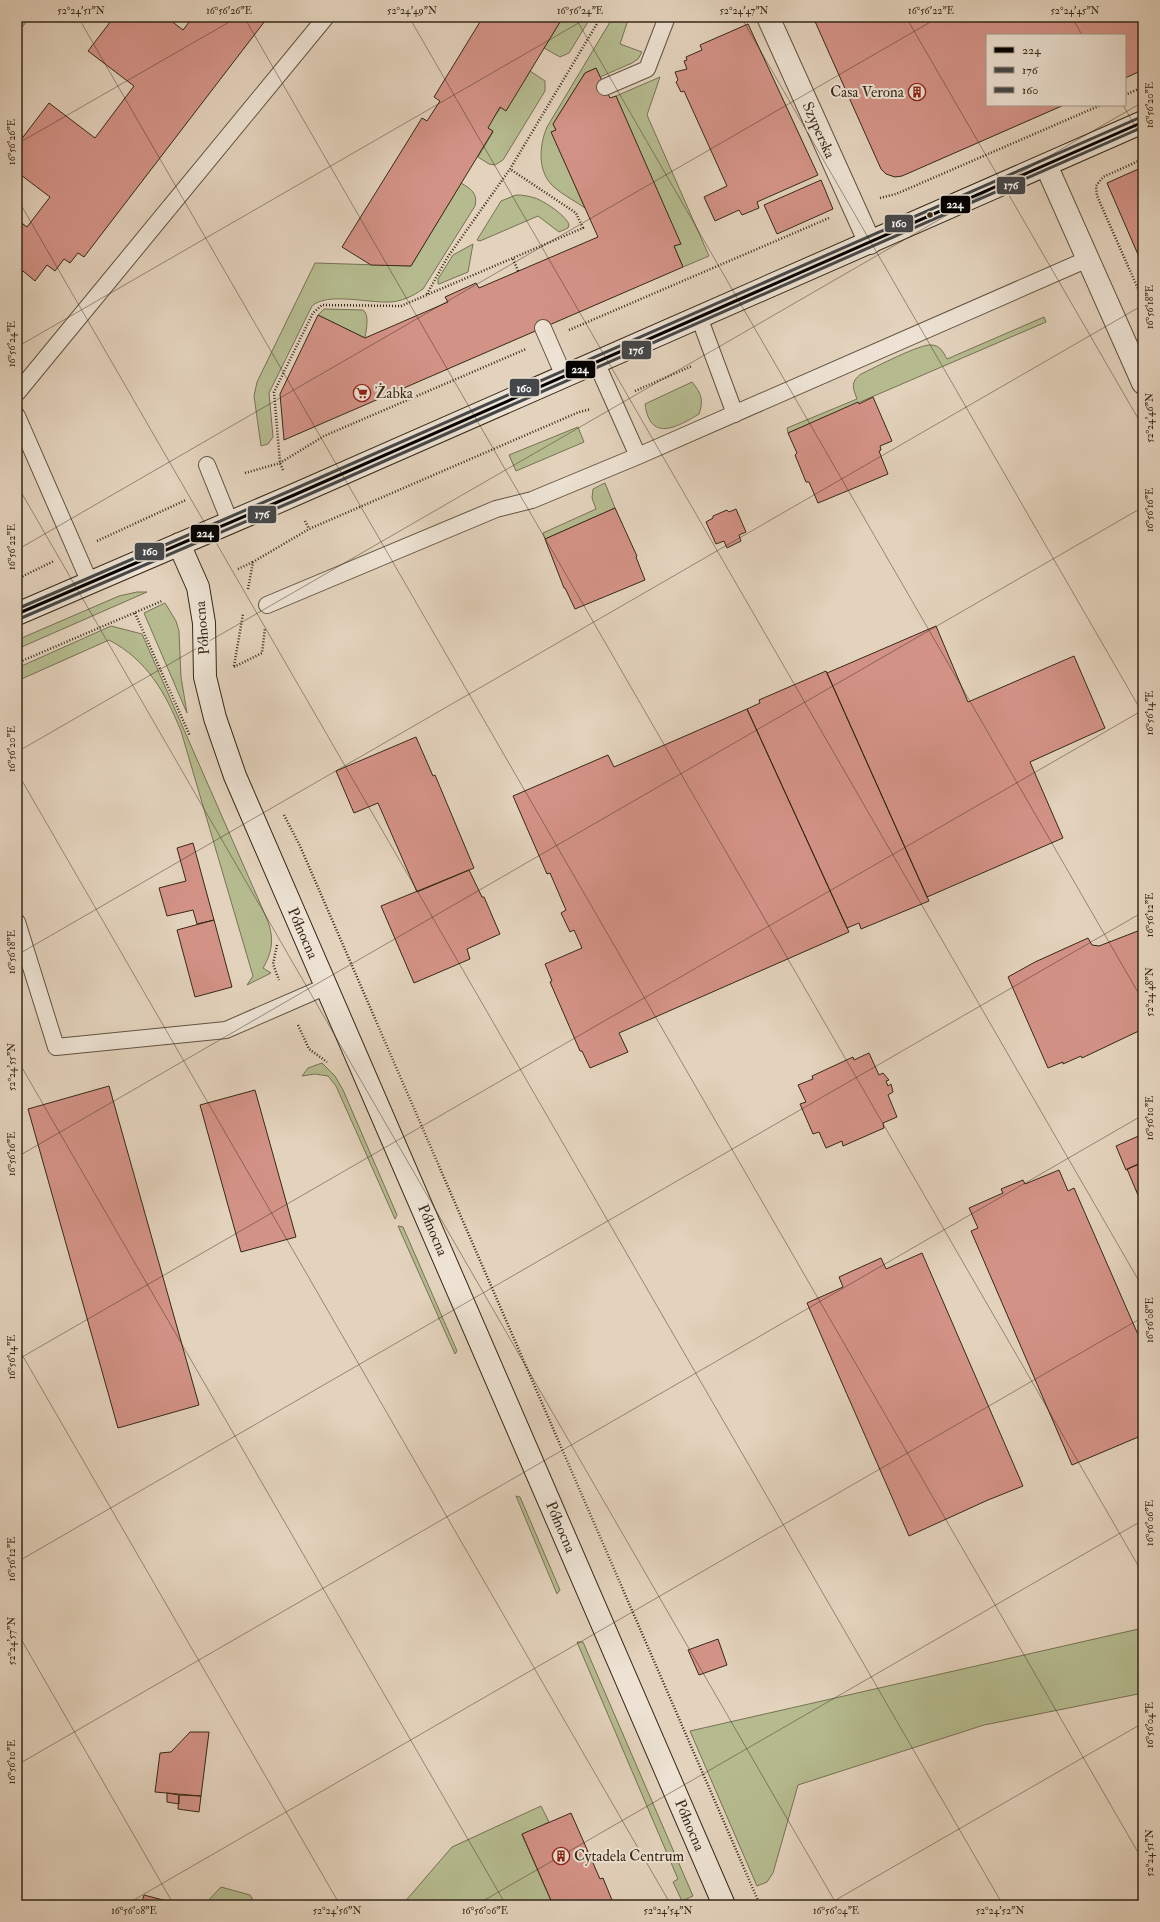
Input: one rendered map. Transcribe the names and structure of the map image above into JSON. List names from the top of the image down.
{
  "streets": {
    "street": ["Szyperska", "Północna"]
  },
  "places": {
    "building": ["Casa Verona", "Cytadela Centrum"],
    "supermarket": ["Żabka"]
  },
  "lines": ["transit line 160", "transit line 224", "transit line 176"],
  "legend": ["224", "176", "160"],
  "coordinates": [
    "52°24'51\"N",
    "16°56'26\"E",
    "52°24'49\"N",
    "16°56'24\"E",
    "52°24'47\"N",
    "16°56'22\"E",
    "52°24'45\"N",
    "16°56'20\"E",
    "16°56'18\"E",
    "52°24'46\"N",
    "16°56'16\"E",
    "16°56'14\"E",
    "16°56'12\"E",
    "52°24'48\"N",
    "52°24'55\"N",
    "16°56'10\"E",
    "16°56'08\"E",
    "16°56'06\"E",
    "52°24'57\"N",
    "16°56'04\"E",
    "52°24'56\"N",
    "52°24'54\"N",
    "52°24'52\"N"
  ]
}
